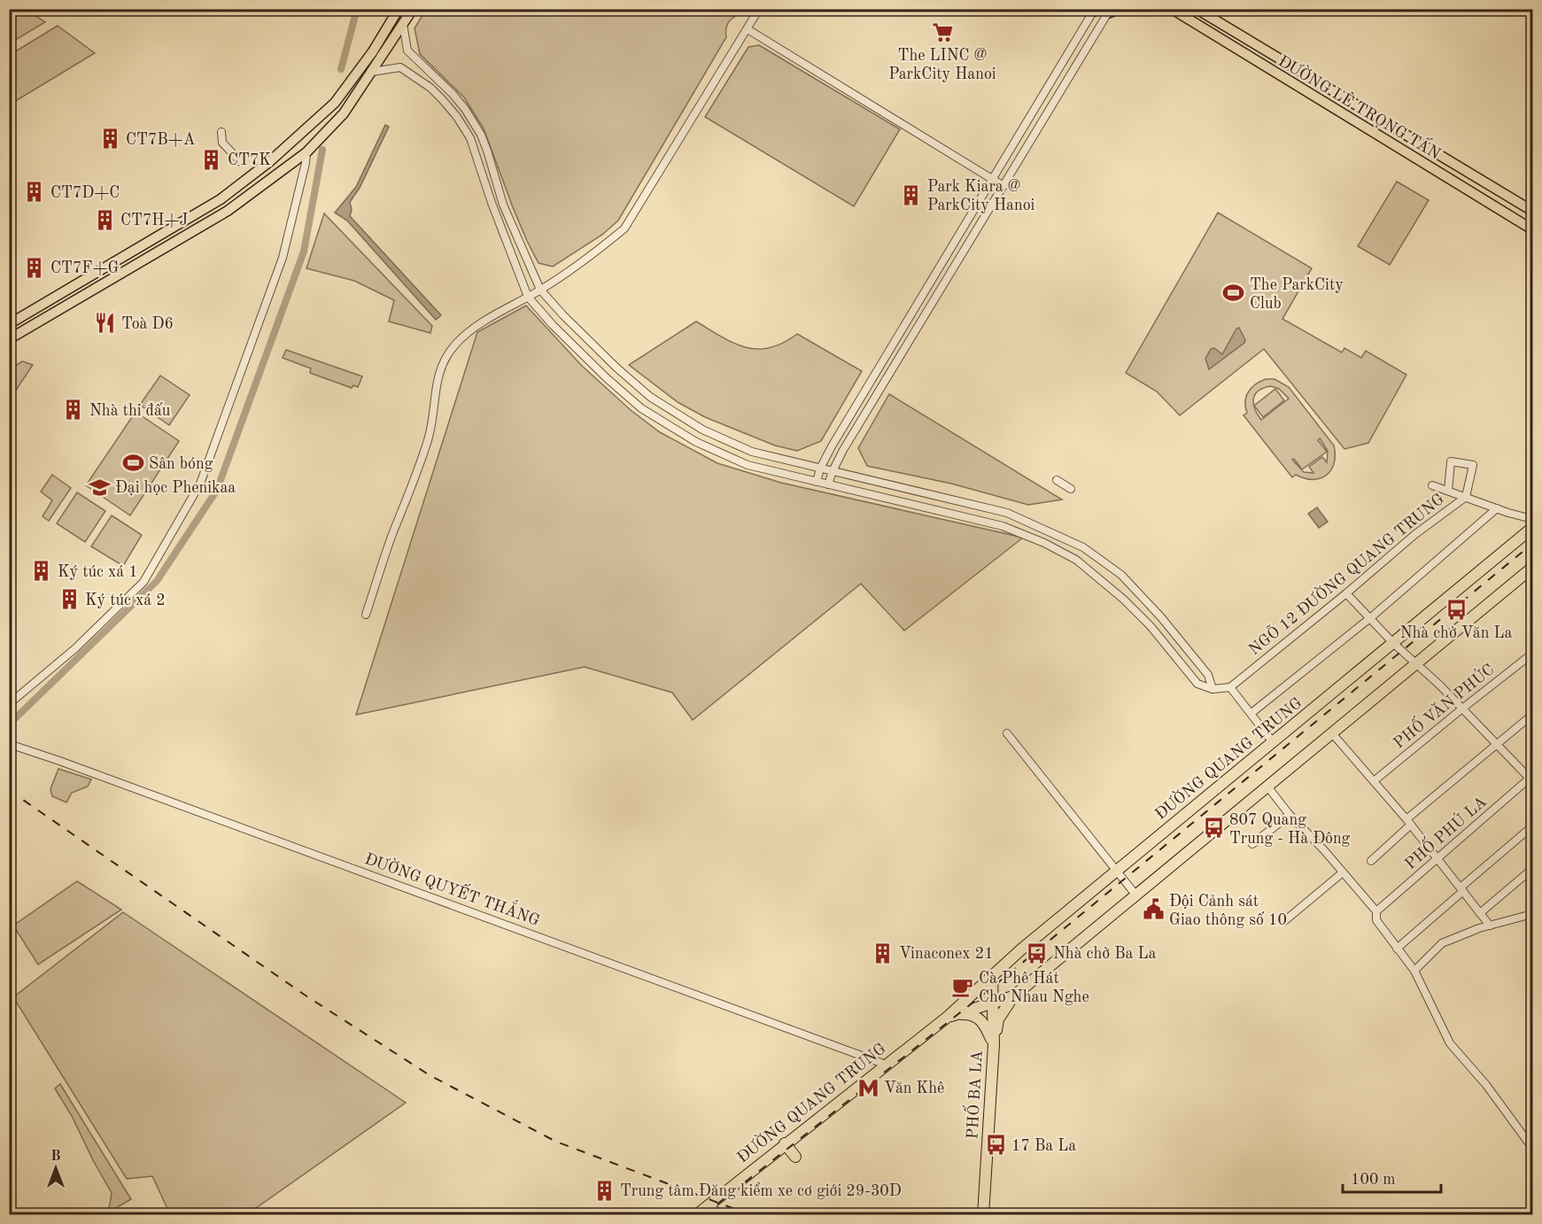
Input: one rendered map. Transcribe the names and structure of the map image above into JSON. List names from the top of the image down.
{
  "streets": {
    "highway": ["ĐƯỜNG QUANG TRUNG", "PHỐ BA LA"],
    "main road": ["ĐƯỜNG LÊ TRỌNG TẤN"],
    "street": [
      "NGÕ 12 ĐƯỜNG QUANG TRUNG",
      "PHỐ VĂN PHÚC",
      "PHỐ PHÚ LA",
      "ĐƯỜNG QUYẾT THẮNG"
    ]
  },
  "crossings": [
    ["ĐƯỜNG QUANG TRUNG", "ĐƯỜNG QUYẾT THẮNG"],
    ["ĐƯỜNG QUANG TRUNG", "PHỐ BA LA"]
  ],
  "places": {
    "supermarket": ["The LINC @ ParkCity Hanoi"],
    "building": [
      "CT7B+A",
      "CT7K",
      "CT7D+C",
      "Park Kiara @ ParkCity Hanoi",
      "CT7H+J",
      "CT7F+G",
      "Nhà thi đấu",
      "Ký túc xá 1",
      "Ký túc xá 2",
      "Vinaconex 21",
      "Trung tâm Đăng kiểm xe cơ giới 29-30D"
    ],
    "sports": ["The ParkCity Club", "Sân bóng"],
    "restaurant": ["Toà D6"],
    "school or university": ["Đại học Phenikaa"],
    "bus stop": [
      "Nhà chờ Văn La",
      "807 Quang Trung - Hà Đông",
      "Nhà chờ Ba La",
      "17 Ba La"
    ],
    "public building": ["Đội Cảnh sát Giao thông số 10"],
    "cafe": ["Cà Phê Hát Cho Nhau Nghe"],
    "metro station": ["Văn Khê"]
  },
  "scale_bar": "100 m",
  "north": "top"
}
